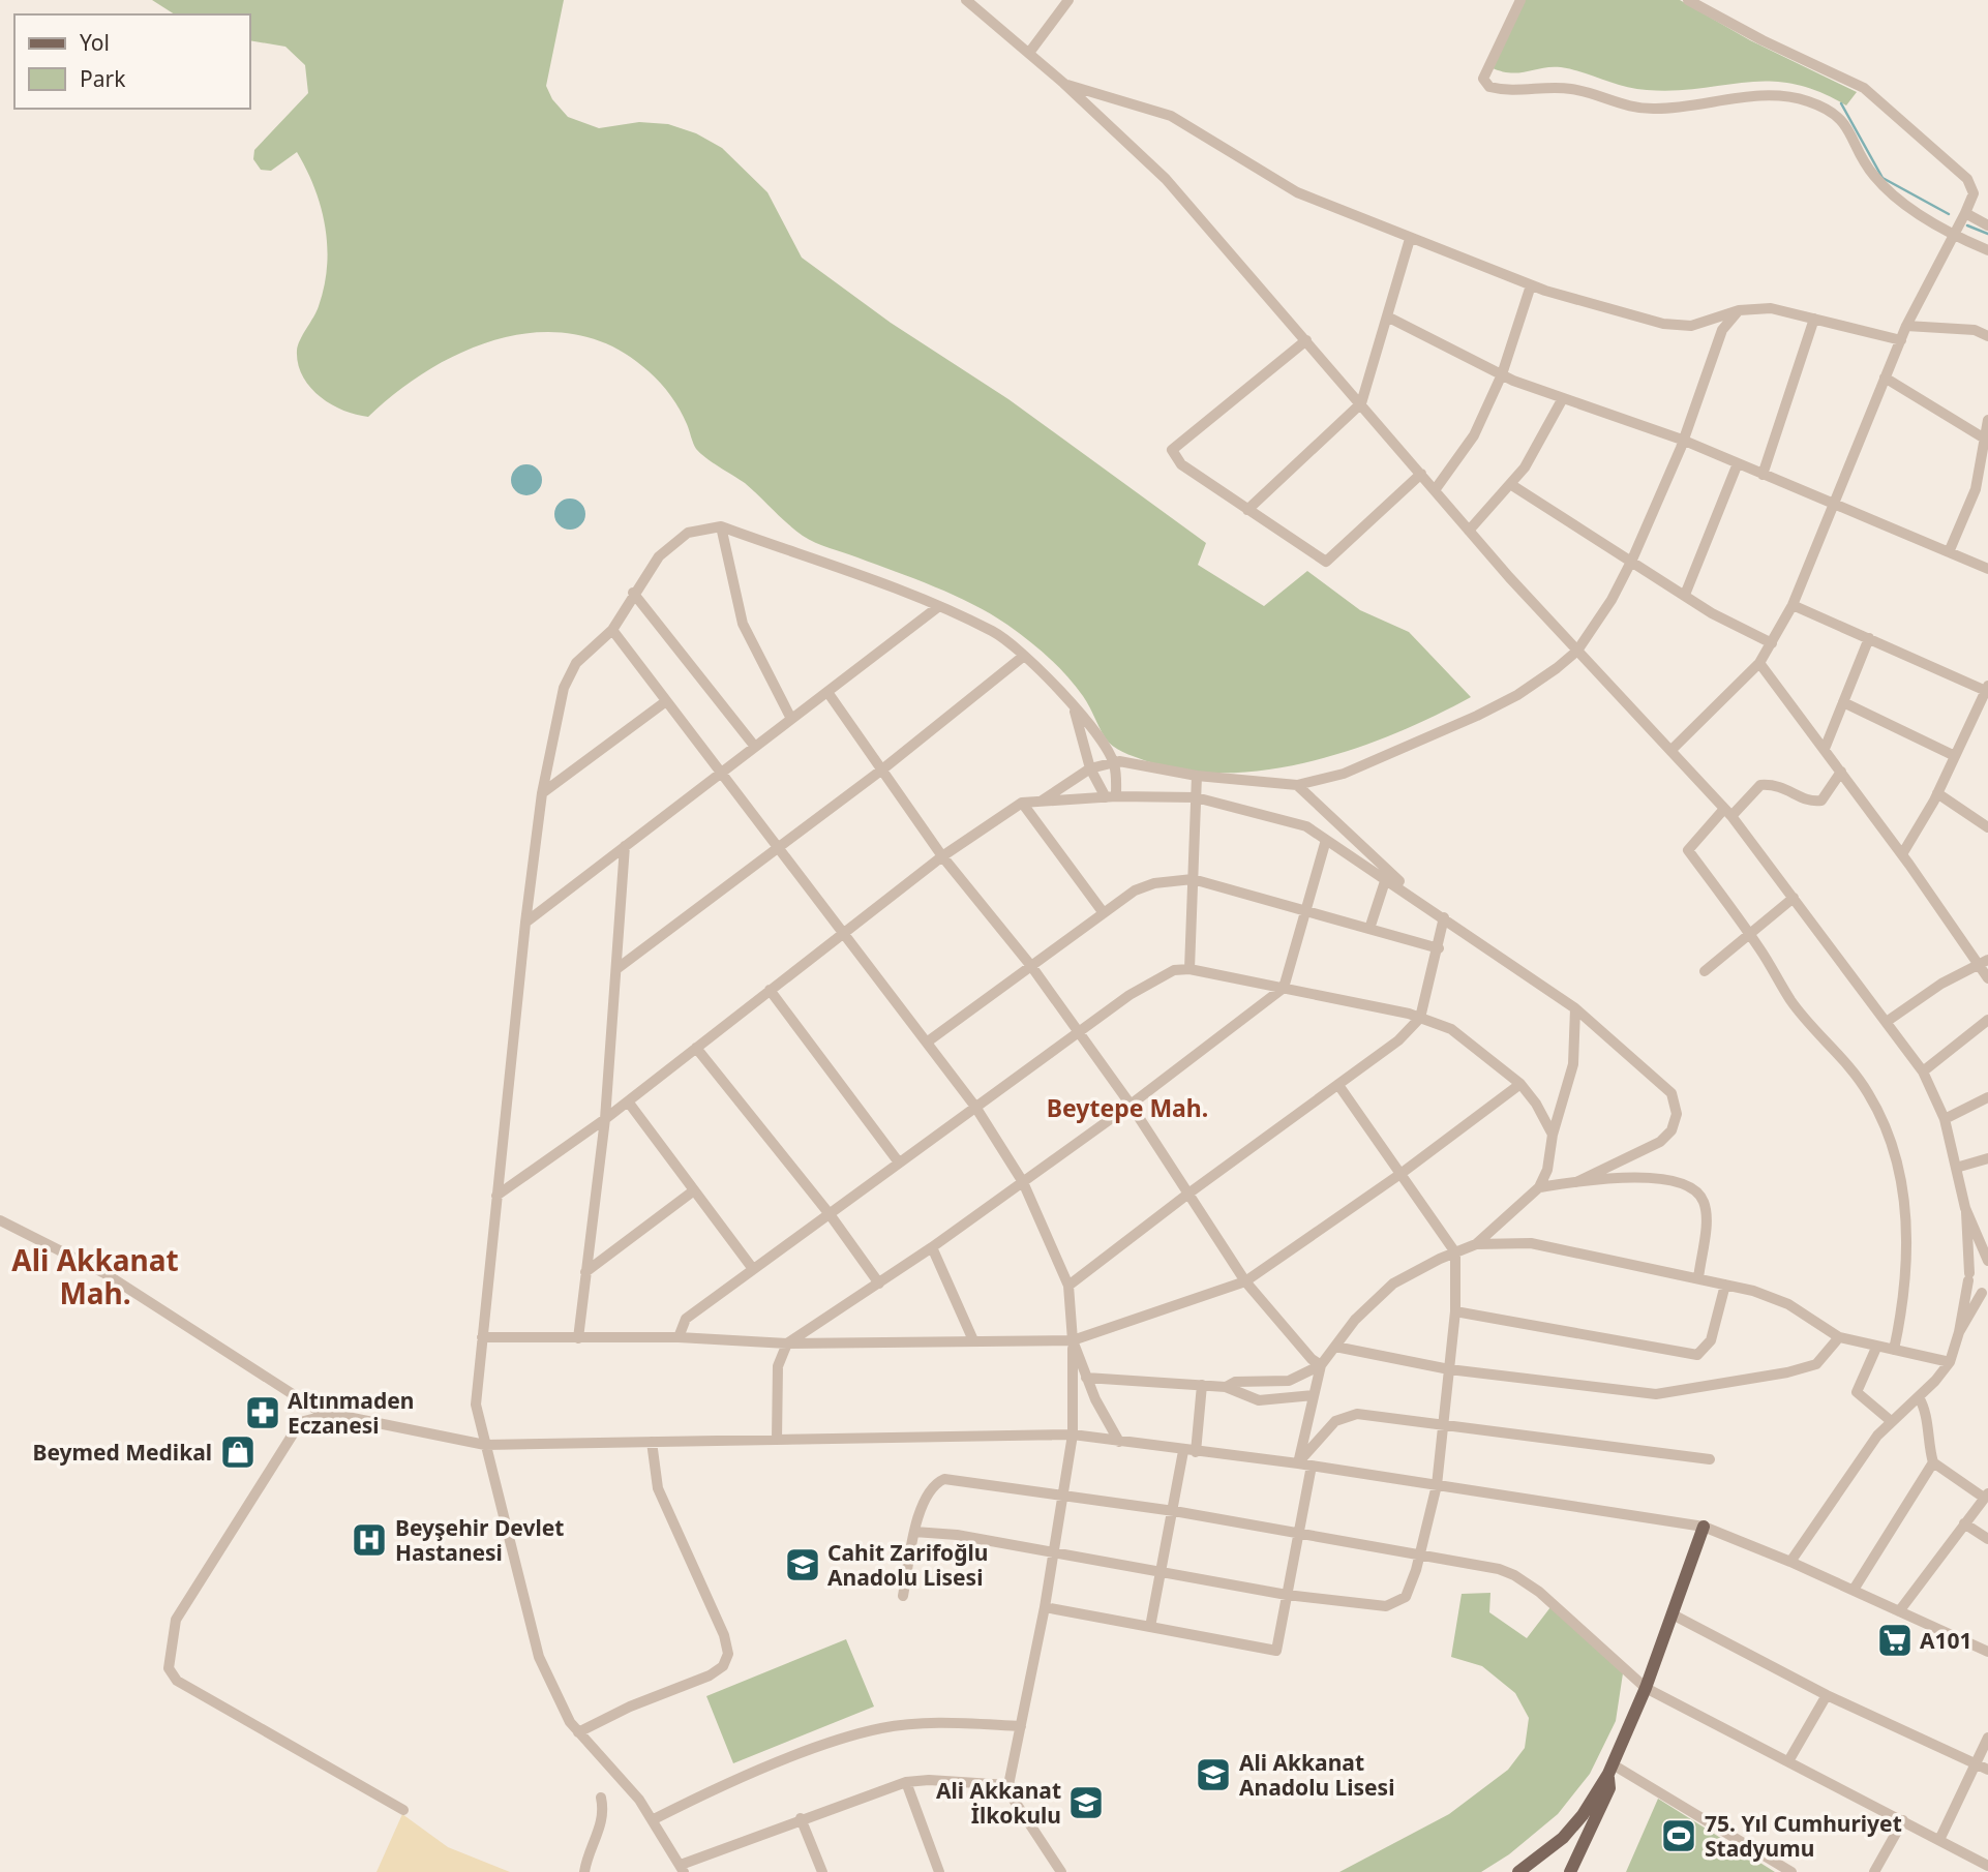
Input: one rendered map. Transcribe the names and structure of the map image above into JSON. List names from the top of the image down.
{
  "districts": ["Beytepe Mah.", "Ali Akkanat Mah."],
  "places": {
    "pharmacy": ["Altınmaden Eczanesi"],
    "shop": ["Beymed Medikal"],
    "hospital": ["Beyşehir Devlet Hastanesi"],
    "school or university": ["Cahit Zarifoğlu Anadolu Lisesi", "Ali Akkanat Anadolu Lisesi", "Ali Akkanat İlkokulu"],
    "supermarket": ["A101"],
    "sports": ["75. Yıl Cumhuriyet Stadyumu"]
  },
  "legend": ["Yol", "Park"]
}
